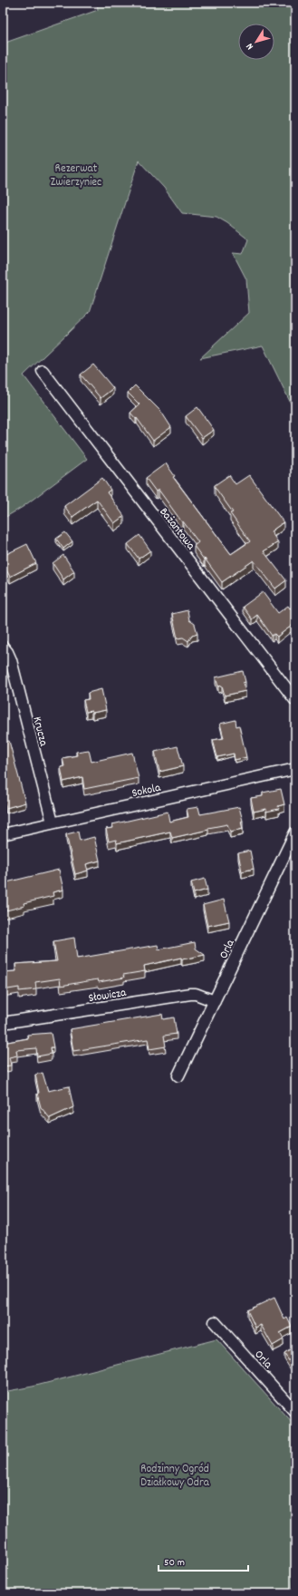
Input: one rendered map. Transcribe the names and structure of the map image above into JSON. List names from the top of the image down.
{
  "streets": {
    "street": [
      "Bażantowa",
      "Krucza",
      "Sokola",
      "Orla",
      "Słowicza"
    ]
  },
  "crossings": [
    ["Krucza", "Sokola"],
    ["Orla", "Słowicza"]
  ],
  "parks": ["Rezerwat Zwierzyniec", "Rodzinny Ogród Działkowy Odra"],
  "scale_bar": "50 m",
  "north": "bottom left"
}
